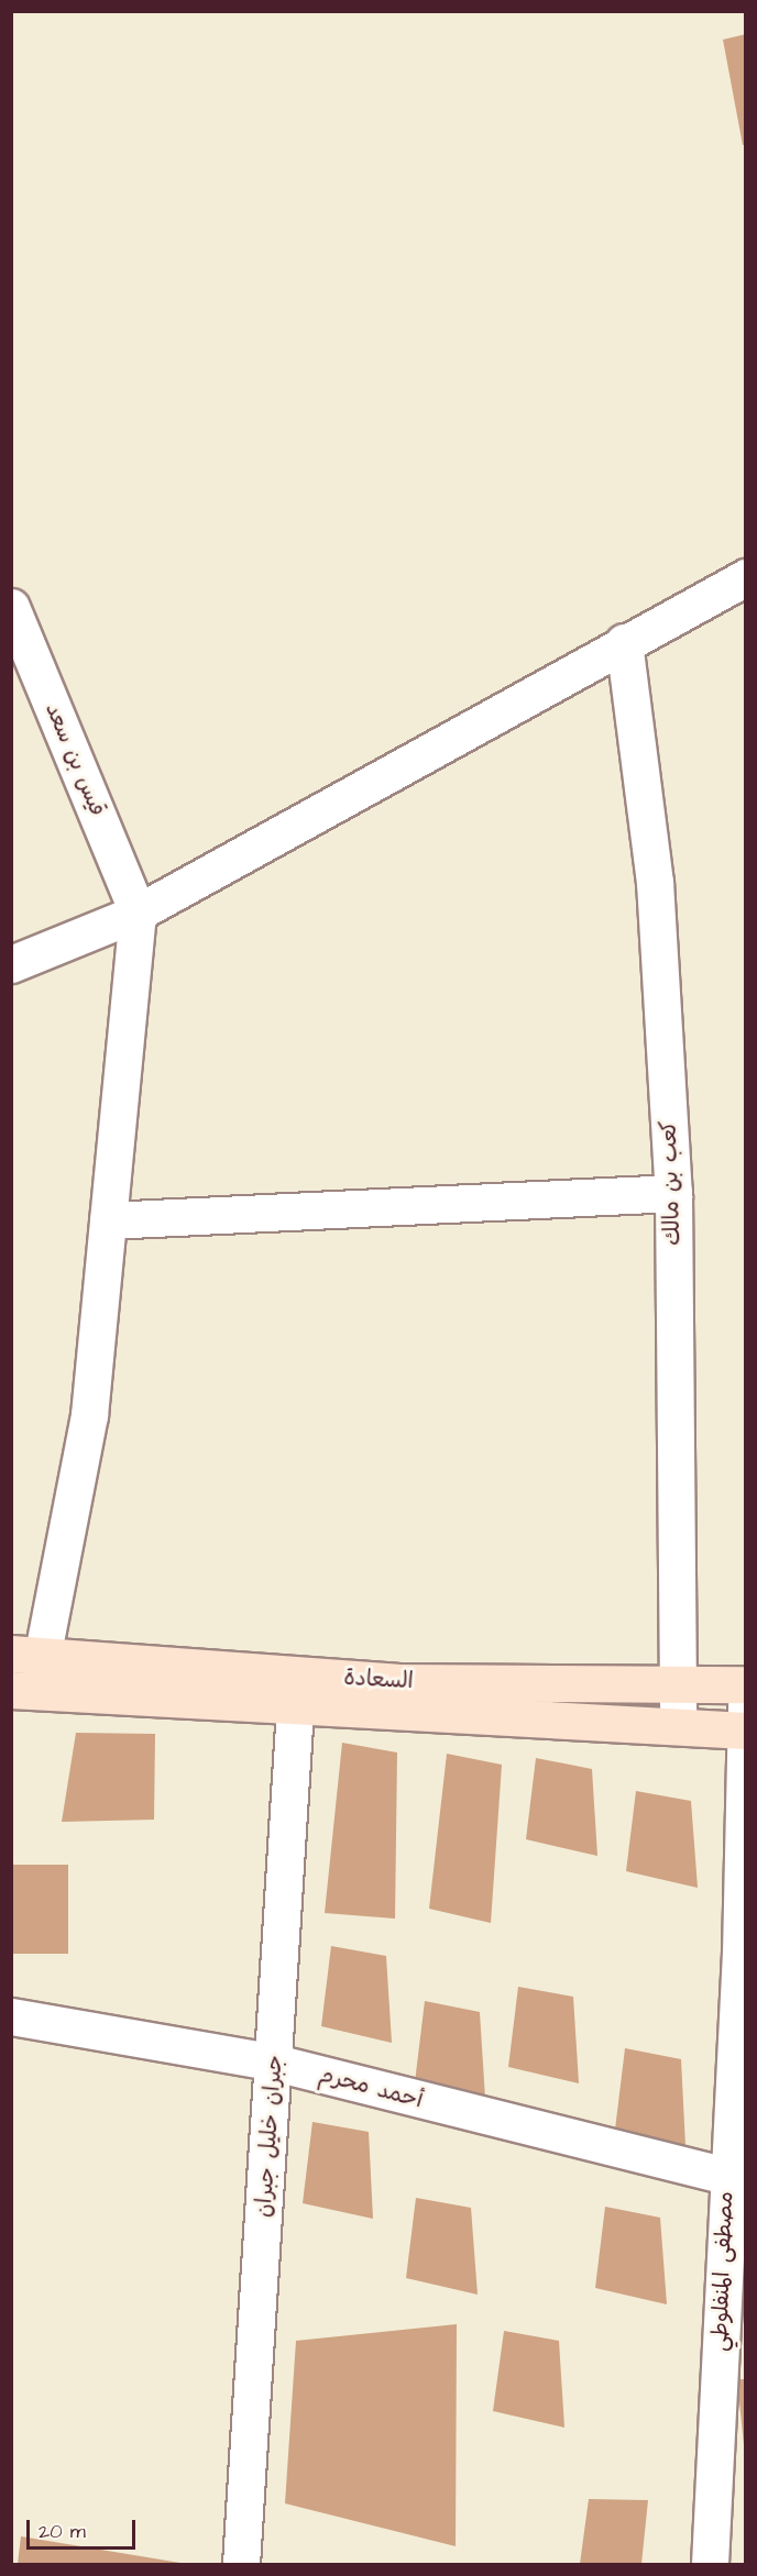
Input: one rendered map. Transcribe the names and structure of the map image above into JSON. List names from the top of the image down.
{
  "streets": {
    "street": [
      "قيس بن سعد",
      "كعب بن مالك",
      "السعادة",
      "أحمد محرم",
      "جبران خليل جبران",
      "مصطفى المنفلوطي"
    ]
  },
  "crossings": [
    ["كعب بن مالك", "السعادة"],
    ["السعادة", "جبران خليل جبران"],
    ["السعادة", "مصطفى المنفلوطي"],
    ["أحمد محرم", "جبران خليل جبران"],
    ["أحمد محرم", "مصطفى المنفلوطي"]
  ],
  "scale_bar": "20 m"
}
